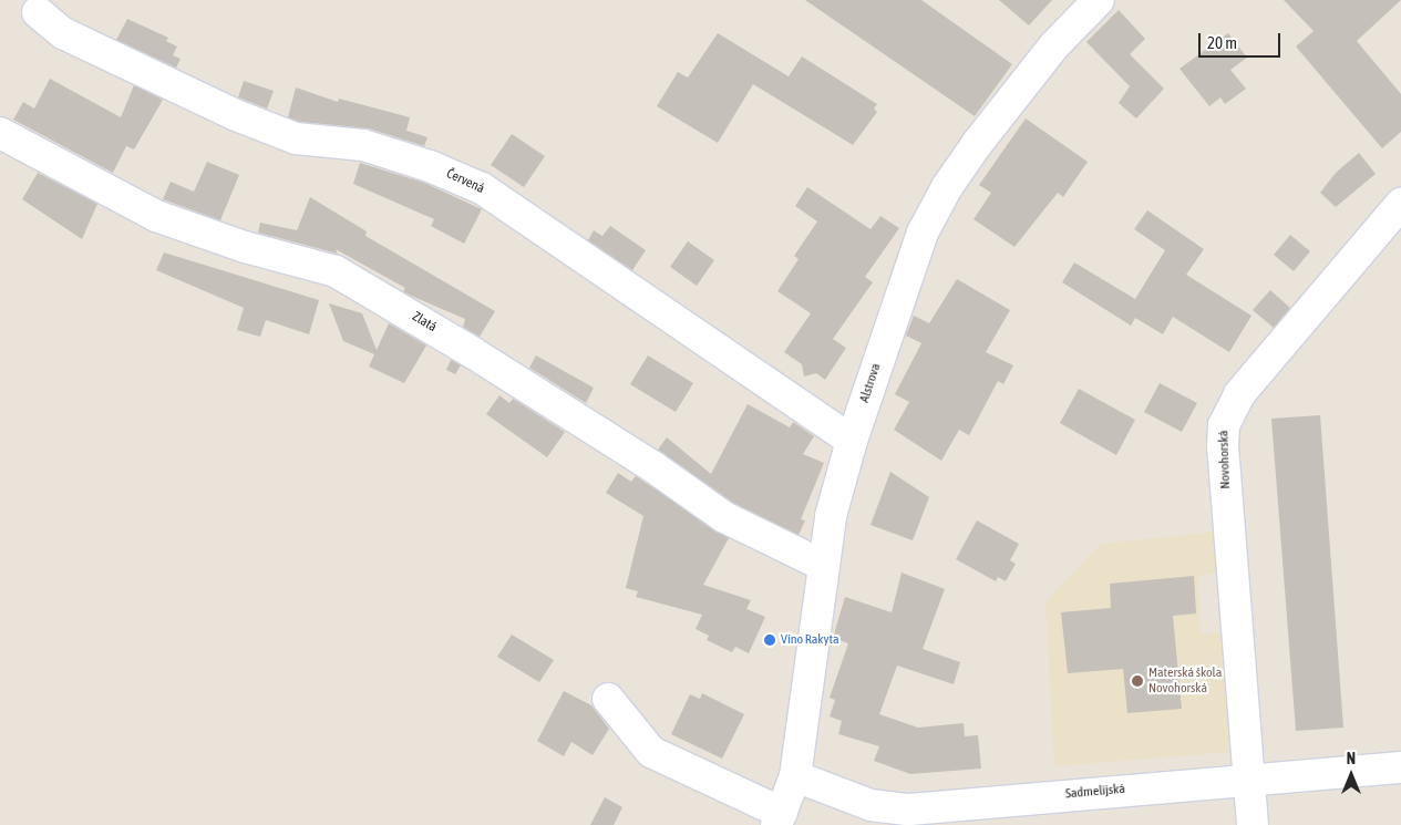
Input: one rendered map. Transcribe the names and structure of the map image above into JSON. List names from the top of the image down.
{
  "streets": {
    "street": [
      "Červená",
      "Zlatá",
      "Alstrova",
      "Novohorská",
      "Sadmelijská"
    ]
  },
  "crossings": [
    ["Červená", "Alstrova"],
    ["Zlatá", "Alstrova"],
    ["Alstrova", "Sadmelijská"],
    ["Novohorská", "Sadmelijská"]
  ],
  "places": ["Víno Rakyta", "Materská škola Novohorská"],
  "scale_bar": "20 m",
  "north": "top"
}
